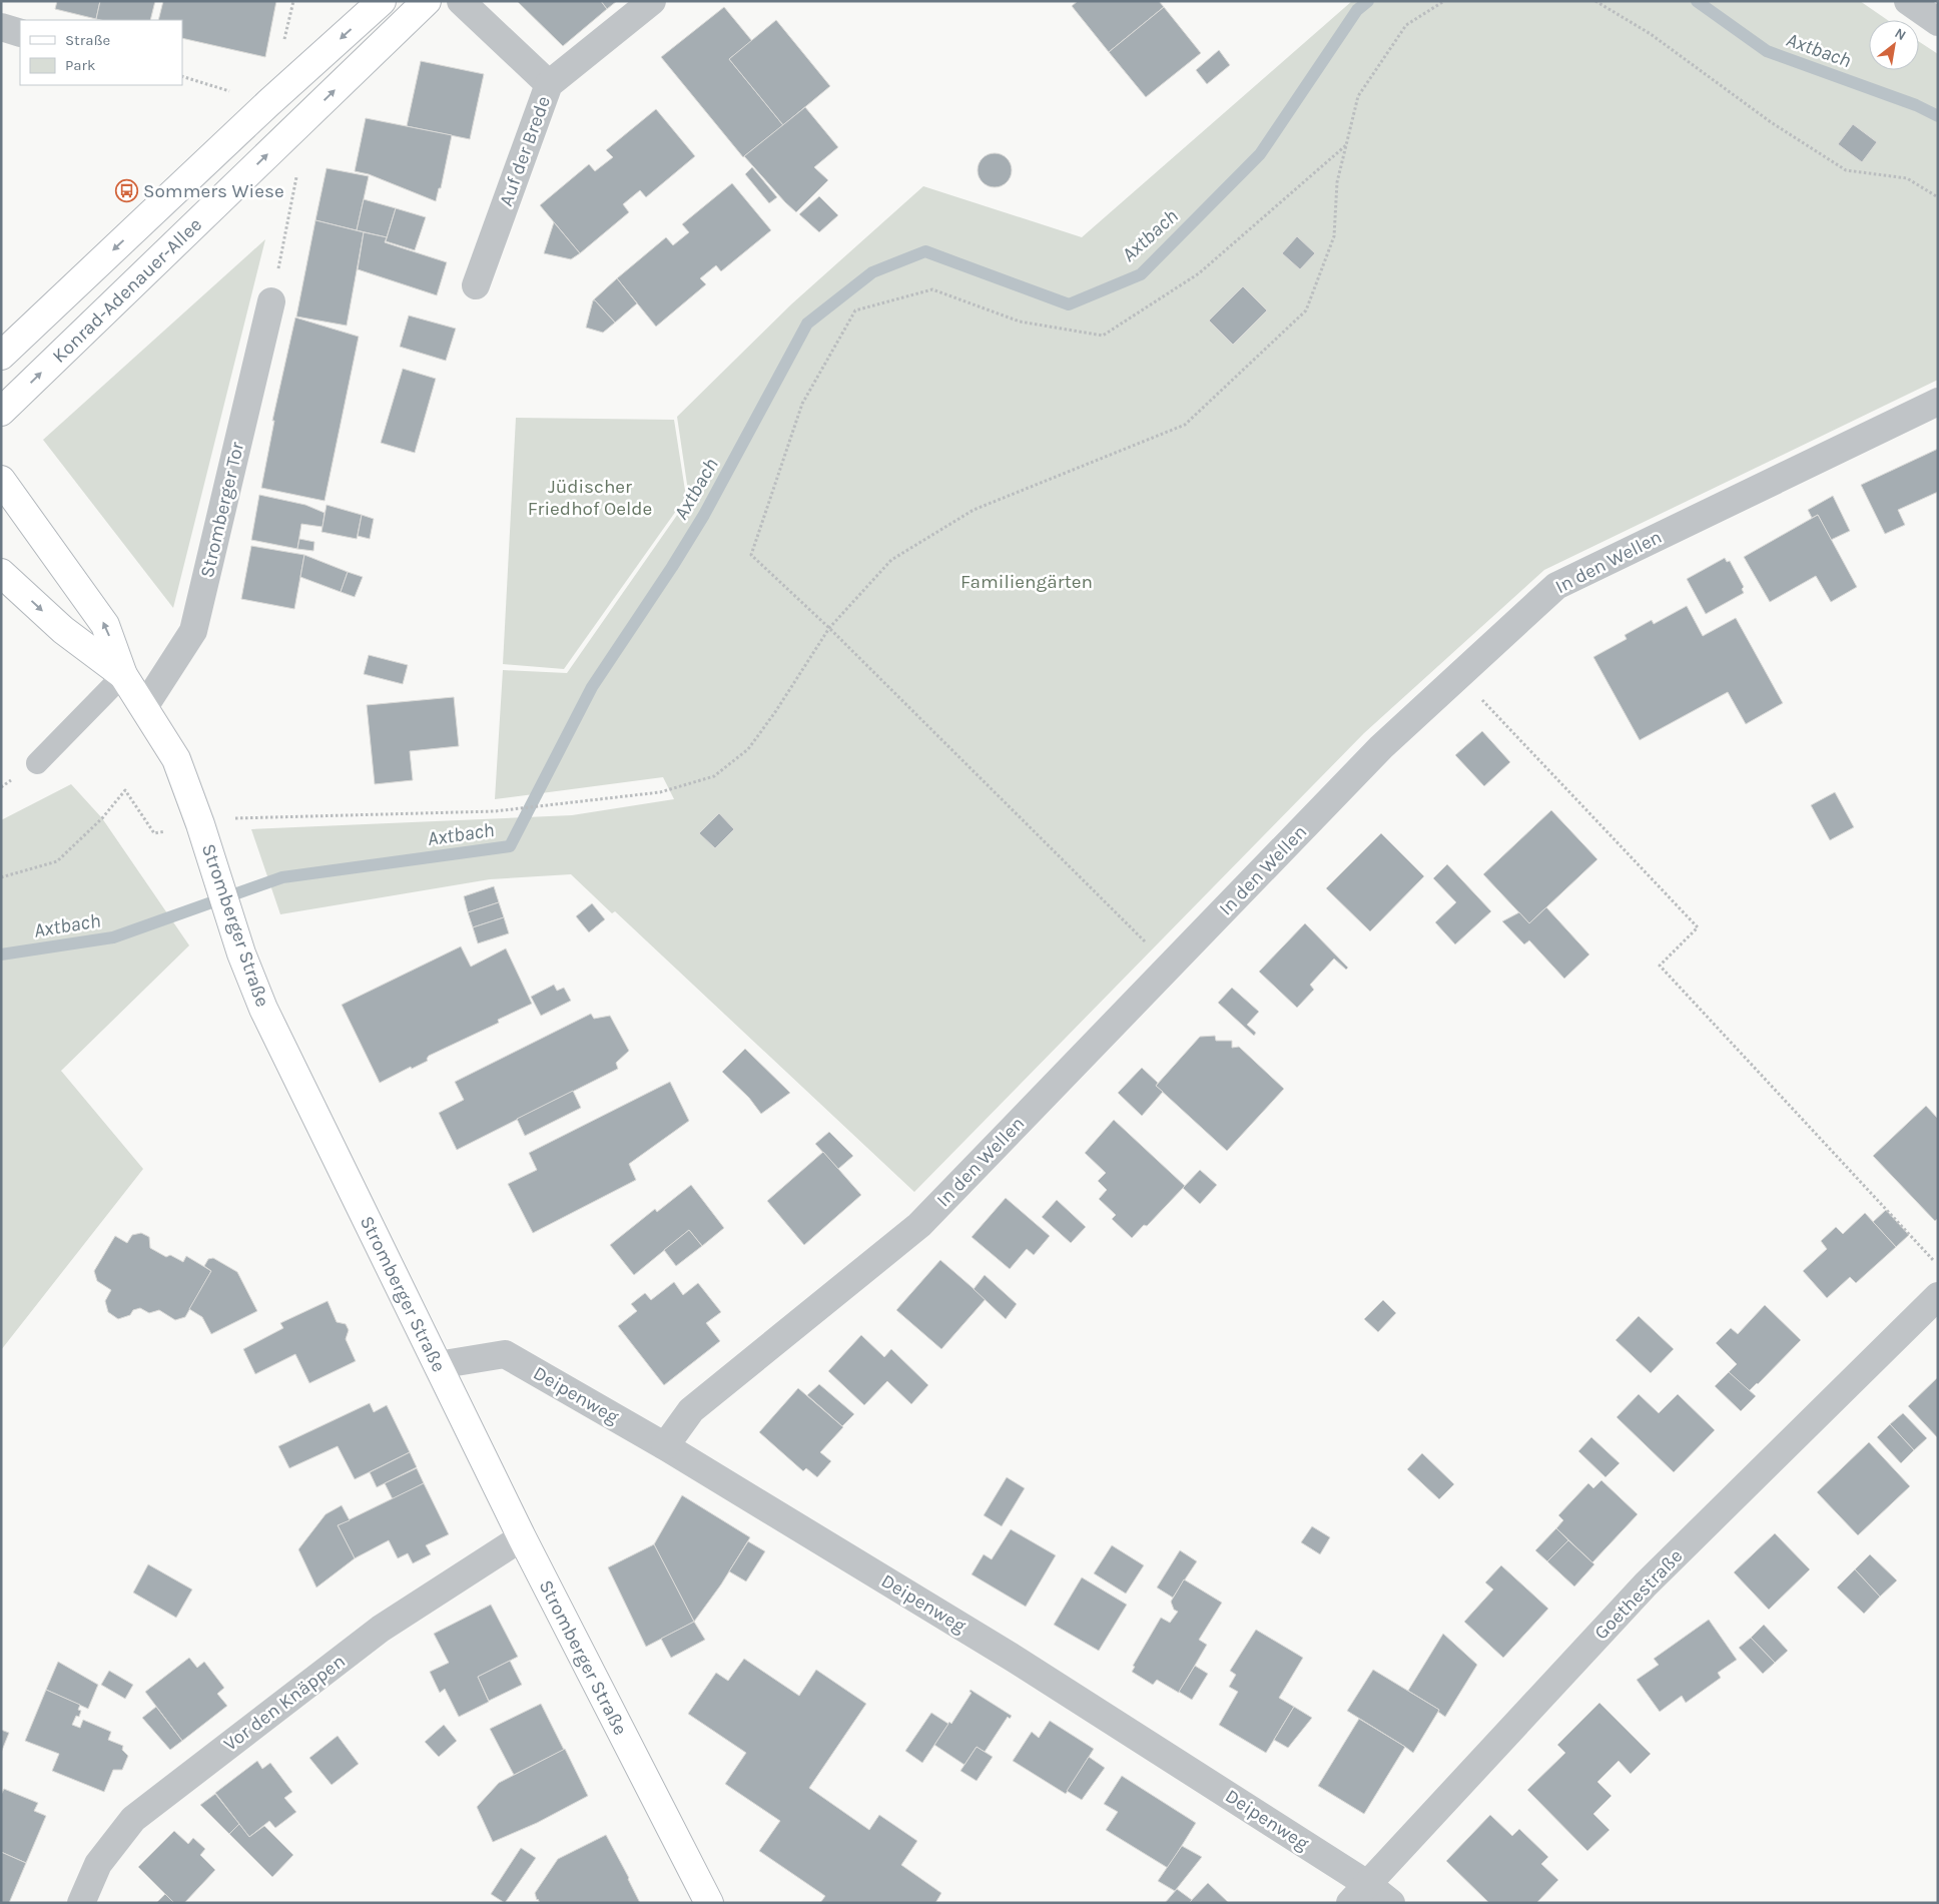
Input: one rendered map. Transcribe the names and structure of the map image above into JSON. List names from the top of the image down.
{
  "streets": {
    "main road": ["Konrad-Adenauer-Allee", "Stromberger Straße"],
    "street": [
      "Auf der Brede",
      "Stromberger Tor",
      "In den Wellen",
      "Deipenweg",
      "Goethestraße",
      "Vor den Knäppen"
    ]
  },
  "crossings": [
    ["Stromberger Tor", "Stromberger Straße"],
    ["In den Wellen", "Deipenweg"],
    ["Stromberger Straße", "Deipenweg"],
    ["Stromberger Straße", "Vor den Knäppen"],
    ["Deipenweg", "Goethestraße"]
  ],
  "water": ["Axtbach"],
  "parks": ["Jüdischer Friedhof Oelde", "Familiengärten"],
  "places": {
    "bus stop": ["Sommers Wiese"]
  },
  "legend": ["Straße", "Park"],
  "north": "top right"
}
